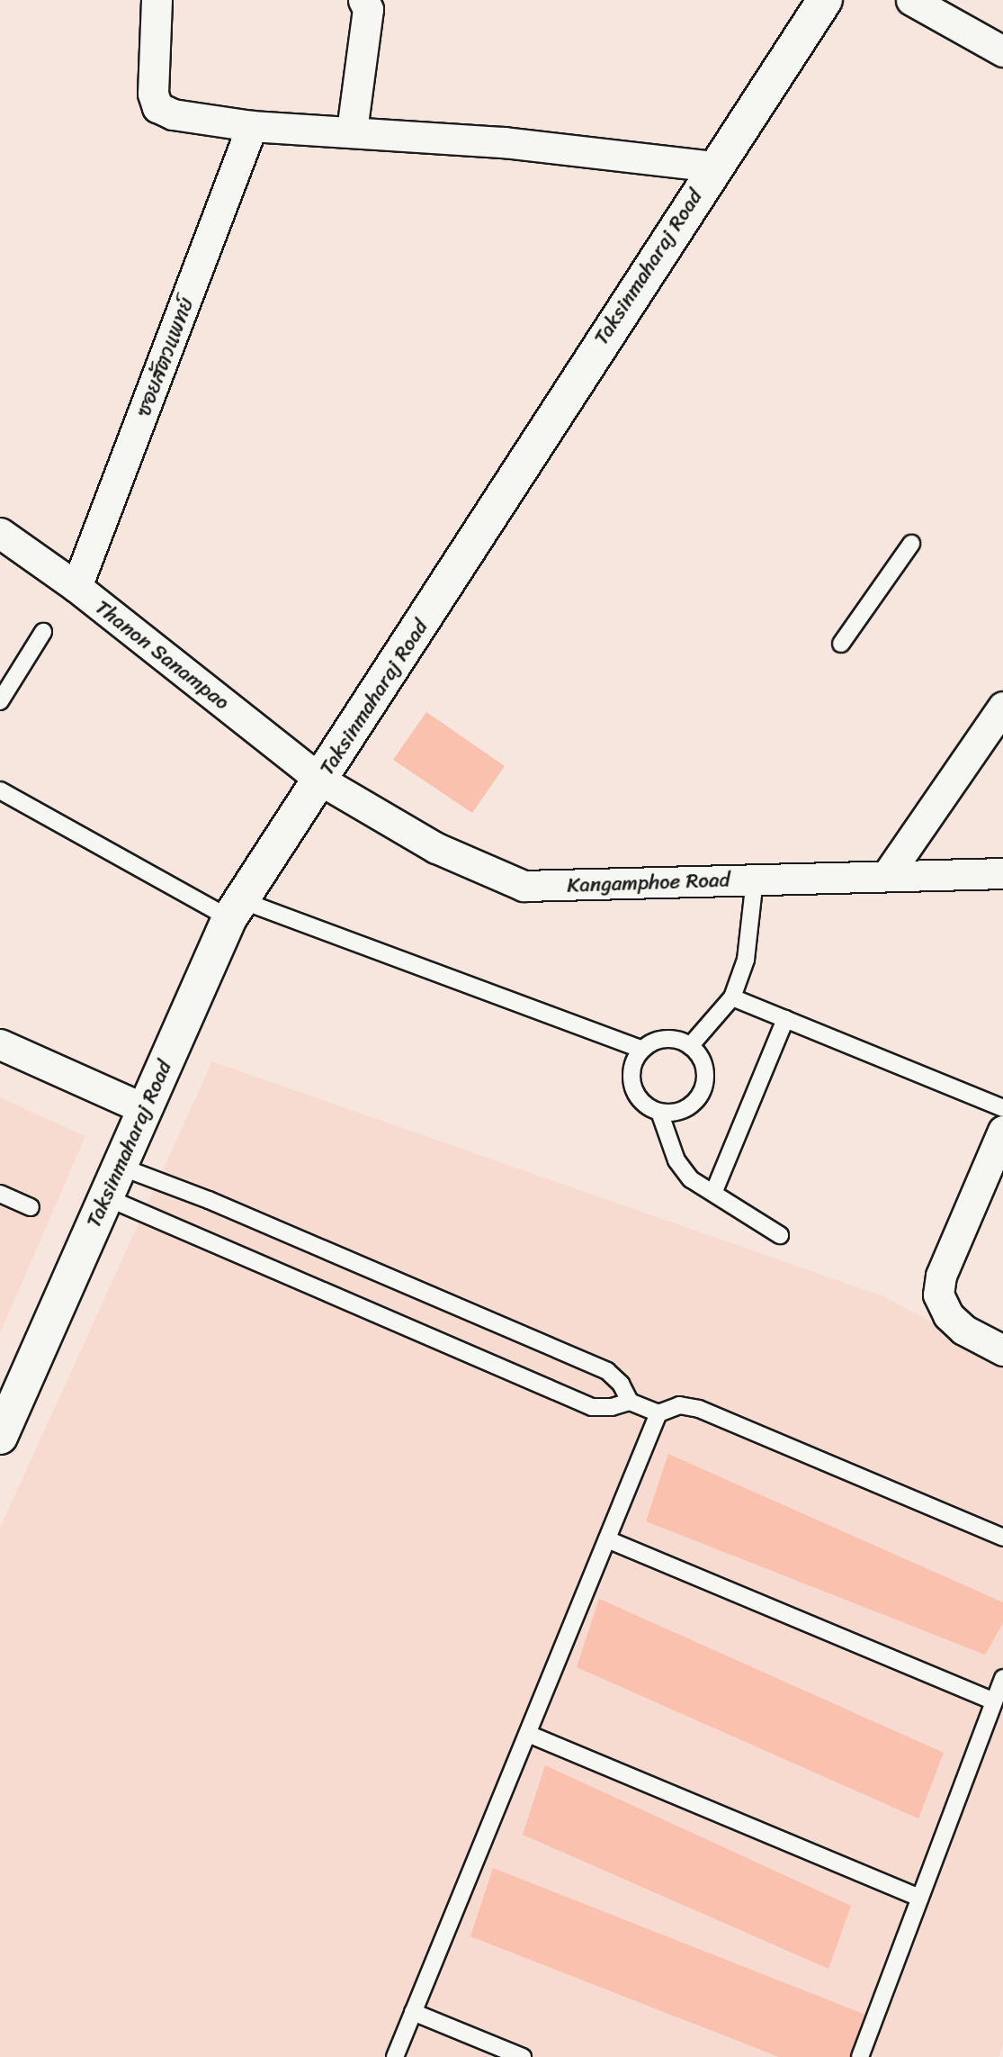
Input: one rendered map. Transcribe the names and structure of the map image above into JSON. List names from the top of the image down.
{
  "streets": {
    "street": [
      "Taksinmaharaj Road",
      "ซอยสัตวแพทย์",
      "Thanon Sanampao",
      "Kangamphoe Road"
    ]
  },
  "crossings": [
    ["Taksinmaharaj Road", "Thanon Sanampao"],
    ["Taksinmaharaj Road", "Kangamphoe Road"],
    ["ซอยสัตวแพทย์", "Thanon Sanampao"],
    ["Thanon Sanampao", "Kangamphoe Road"]
  ]
}
